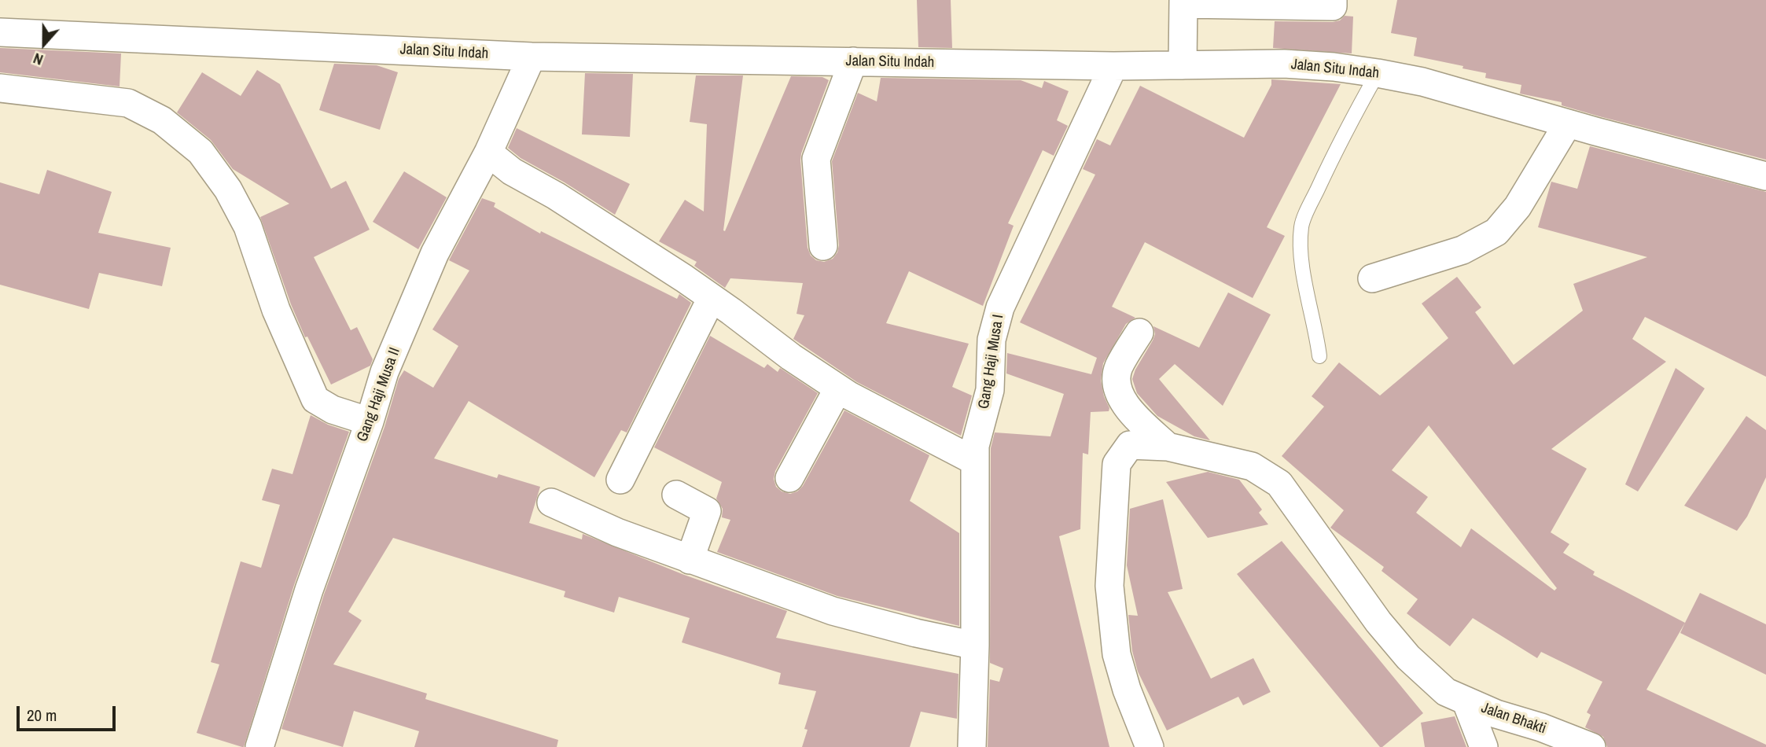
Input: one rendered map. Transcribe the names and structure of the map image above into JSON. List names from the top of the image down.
{
  "streets": {
    "street": [
      "Jalan Situ Indah",
      "Gang Haji Musa I",
      "Gang Haji Musa II",
      "Jalan Bhakti"
    ]
  },
  "crossings": [
    ["Jalan Situ Indah", "Gang Haji Musa I"],
    ["Jalan Situ Indah", "Gang Haji Musa II"]
  ],
  "scale_bar": "20 m",
  "north": "bottom"
}
